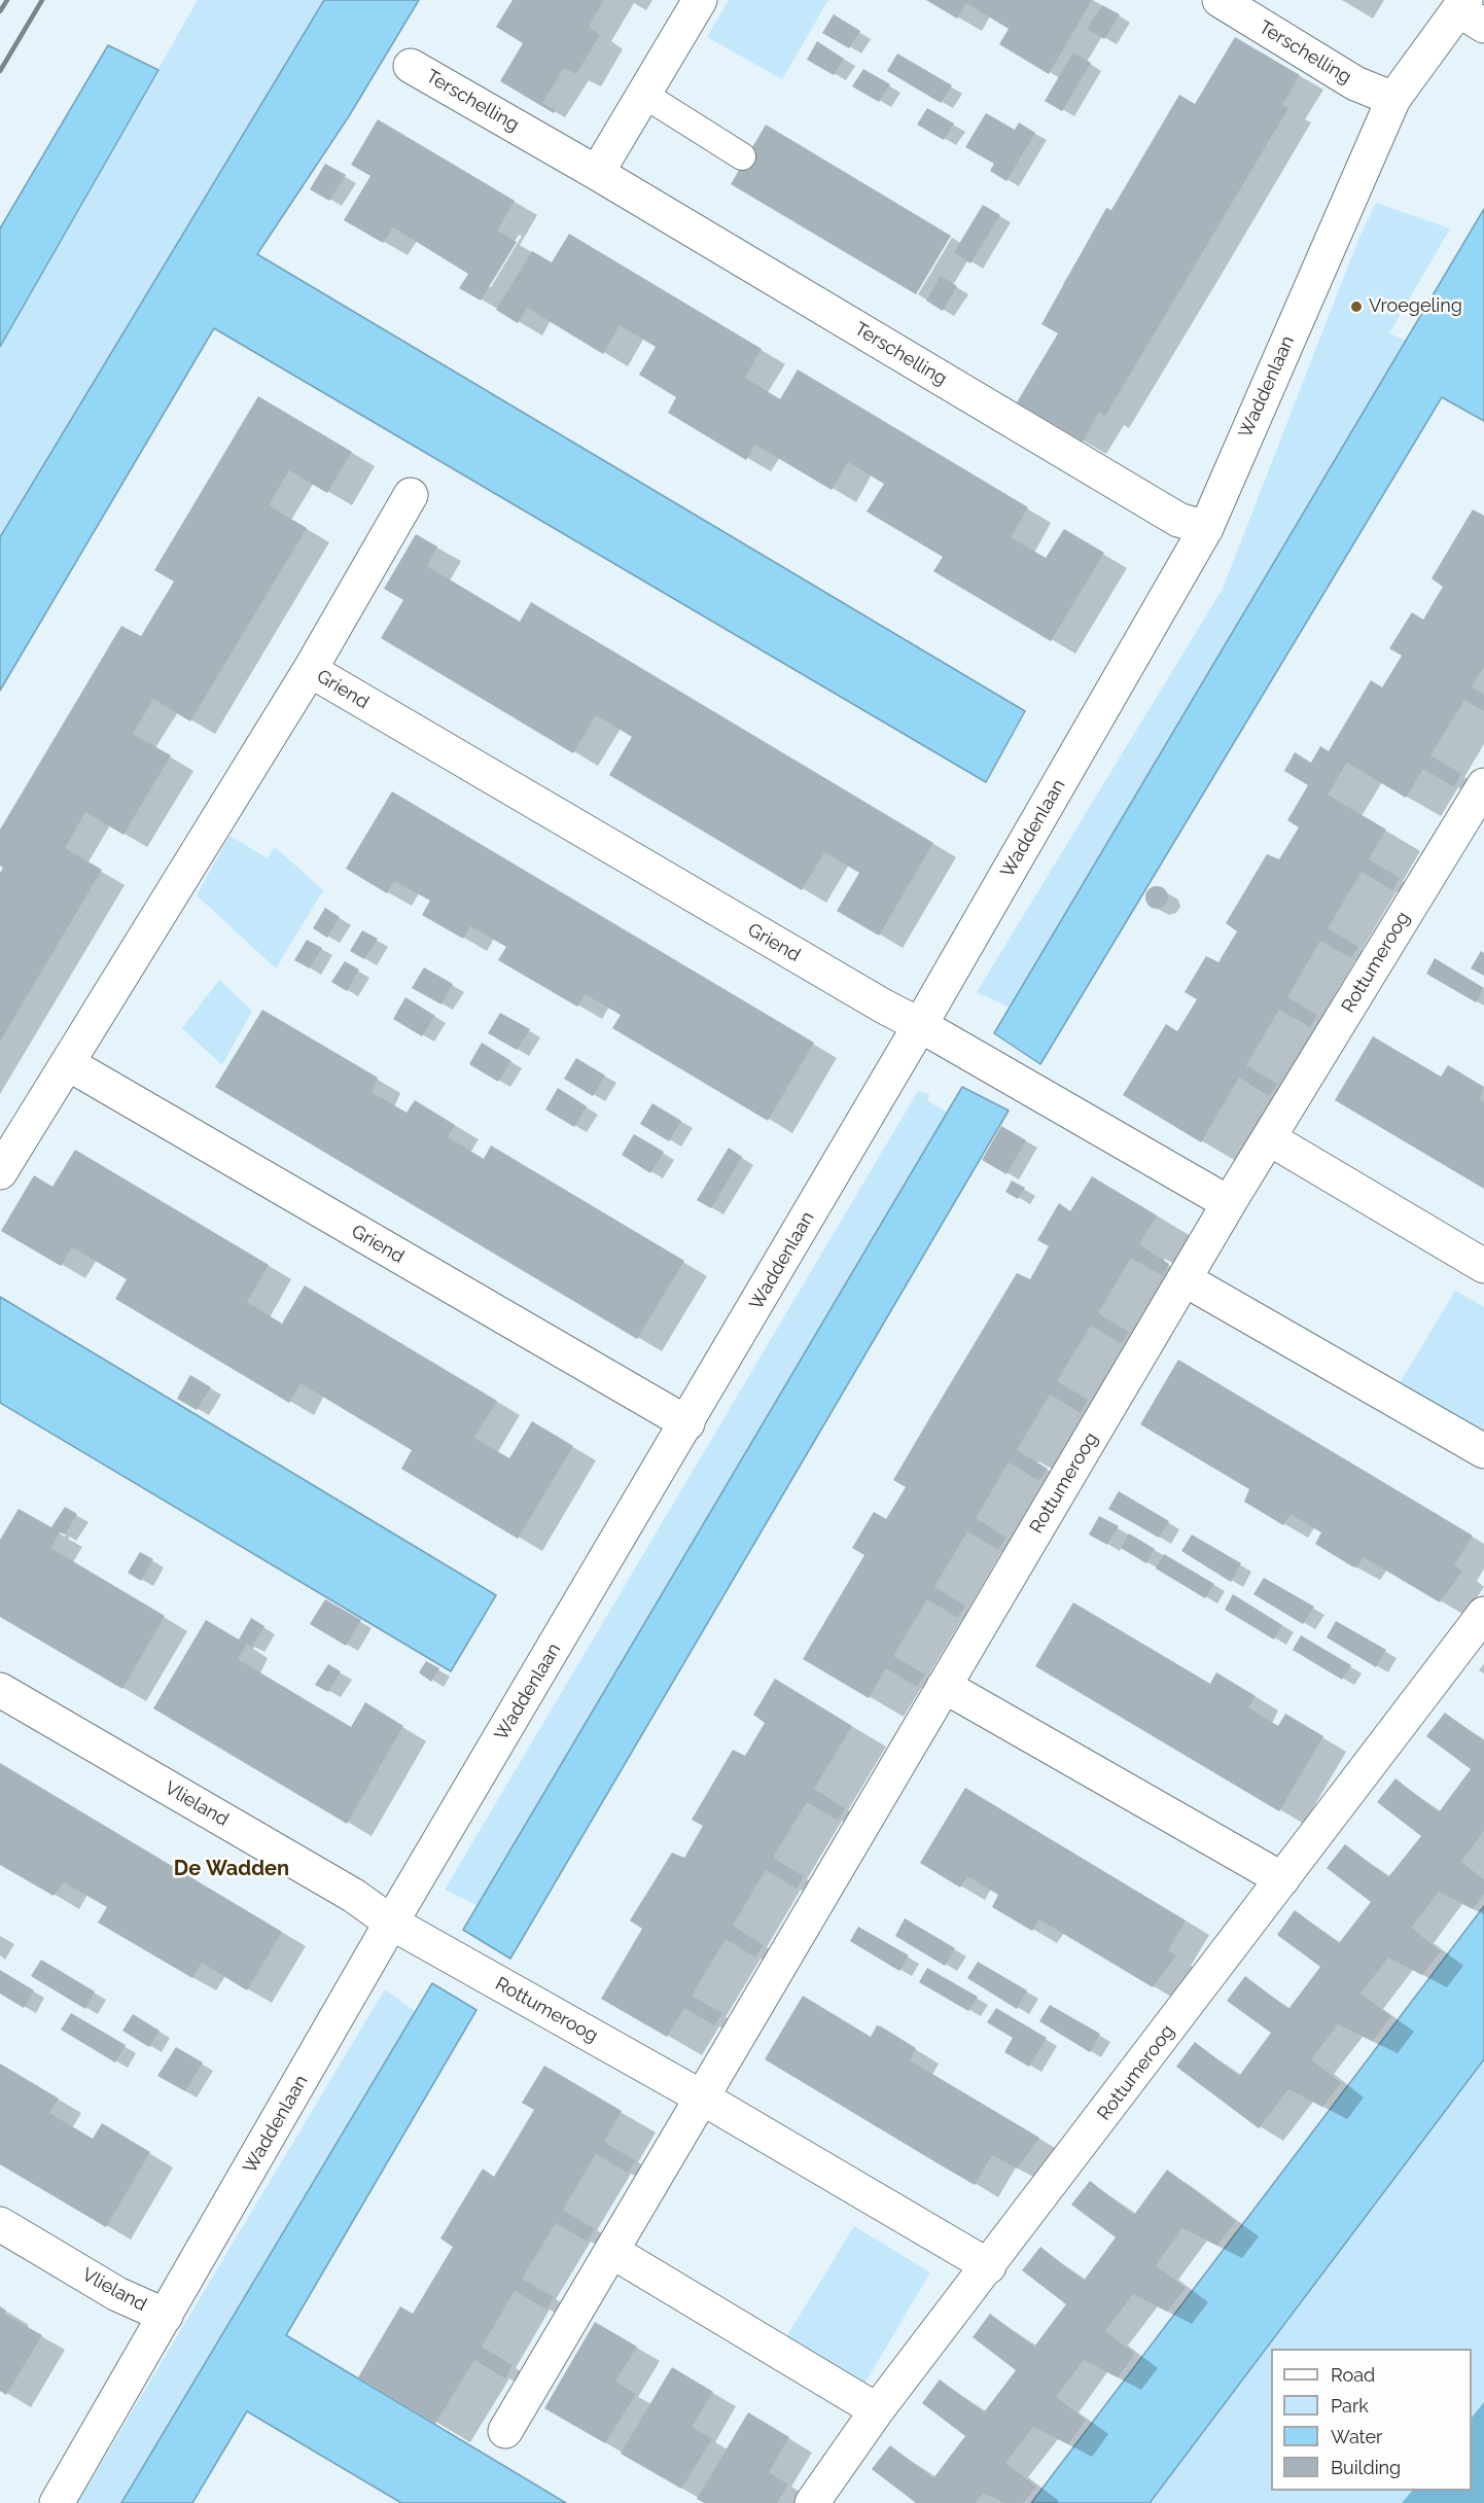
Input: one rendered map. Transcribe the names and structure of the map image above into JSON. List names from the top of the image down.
{
  "streets": {
    "street": [
      "Terschelling",
      "Waddenlaan",
      "Griend",
      "Rottumeroog",
      "Vlieland"
    ]
  },
  "crossings": [
    ["Terschelling", "Waddenlaan"],
    ["Waddenlaan", "Griend"],
    ["Waddenlaan", "Rottumeroog"],
    ["Waddenlaan", "Vlieland"],
    ["Rottumeroog", "Vlieland"]
  ],
  "districts": ["De Wadden"],
  "places": ["Vroegeling"],
  "legend": [
    "Road",
    "Park",
    "Water",
    "Building"
  ]
}
